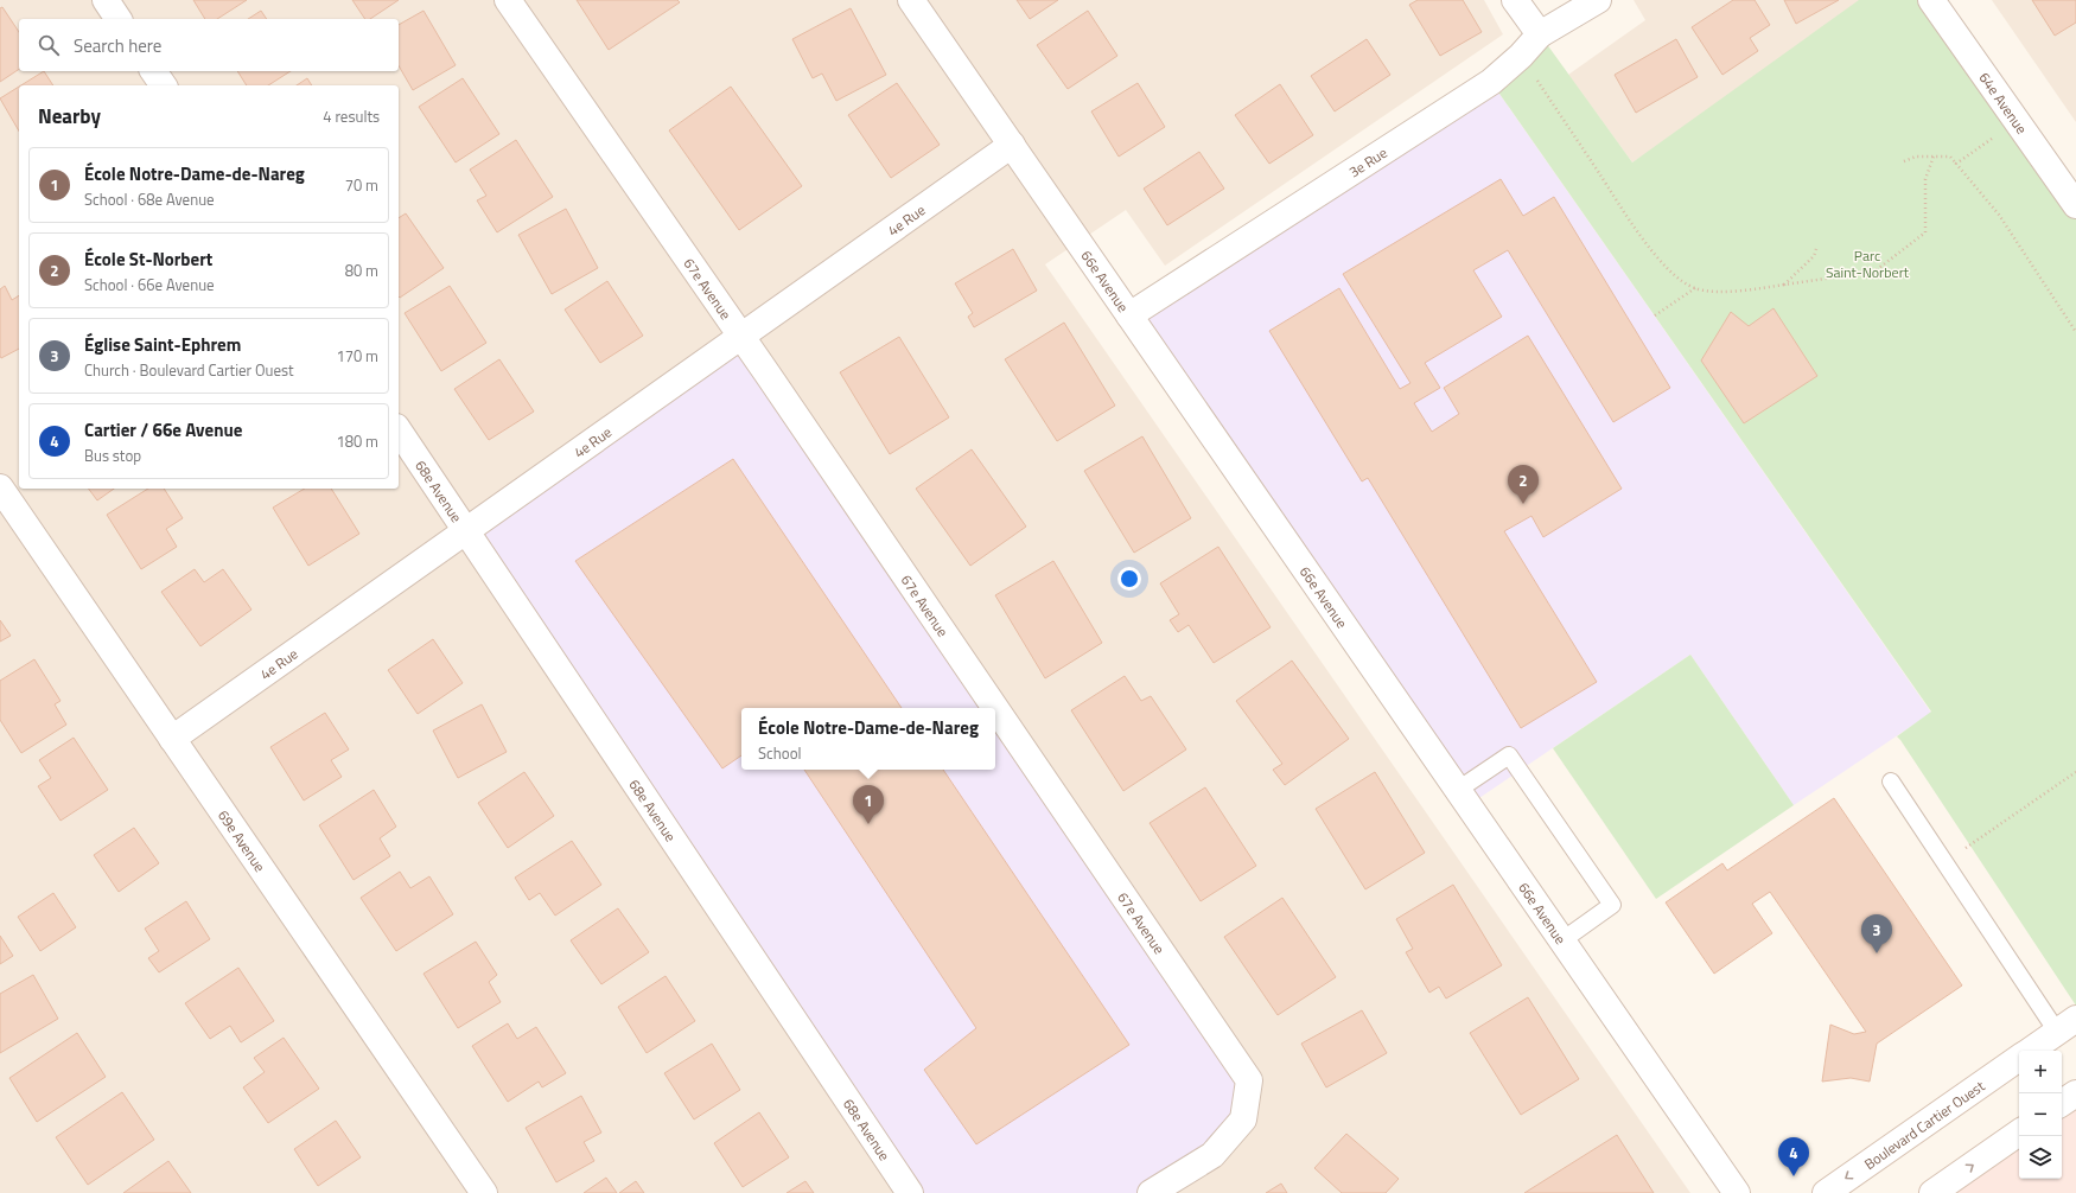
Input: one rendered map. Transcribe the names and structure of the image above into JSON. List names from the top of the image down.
{
  "streets": {
    "street": [
      "64e Avenue",
      "3e Rue",
      "4e Rue",
      "66e Avenue",
      "67e Avenue",
      "68e Avenue",
      "69e Avenue",
      "Boulevard Cartier Ouest"
    ]
  },
  "crossings": [
    ["3e Rue", "66e Avenue"],
    ["4e Rue", "66e Avenue"],
    ["4e Rue", "67e Avenue"],
    ["4e Rue", "68e Avenue"],
    ["4e Rue", "69e Avenue"]
  ],
  "parks": ["Parc Saint-Norbert"],
  "page": {
    "search": "Search here",
    "heading": ["Nearby", "4 results"],
    "list": [
      {
        "mark": "1",
        "name": "École Notre-Dame-de-Nareg",
        "note": "School · 68e Avenue",
        "value": "70 m"
      },
      {
        "mark": "2",
        "name": "École St-Norbert",
        "note": "School · 66e Avenue",
        "value": "80 m"
      },
      {
        "mark": "3",
        "name": "Église Saint-Ephrem",
        "note": "Church · Boulevard Cartier Ouest",
        "value": "170 m"
      },
      {
        "mark": "4",
        "name": "Cartier / 66e Avenue",
        "note": "Bus stop",
        "value": "180 m"
      }
    ],
    "pins": [
      "2",
      "1",
      "3",
      "4"
    ],
    "popup": ["École Notre-Dame-de-Nareg", "School"],
    "map_buttons": ["+", "−"]
  }
}
